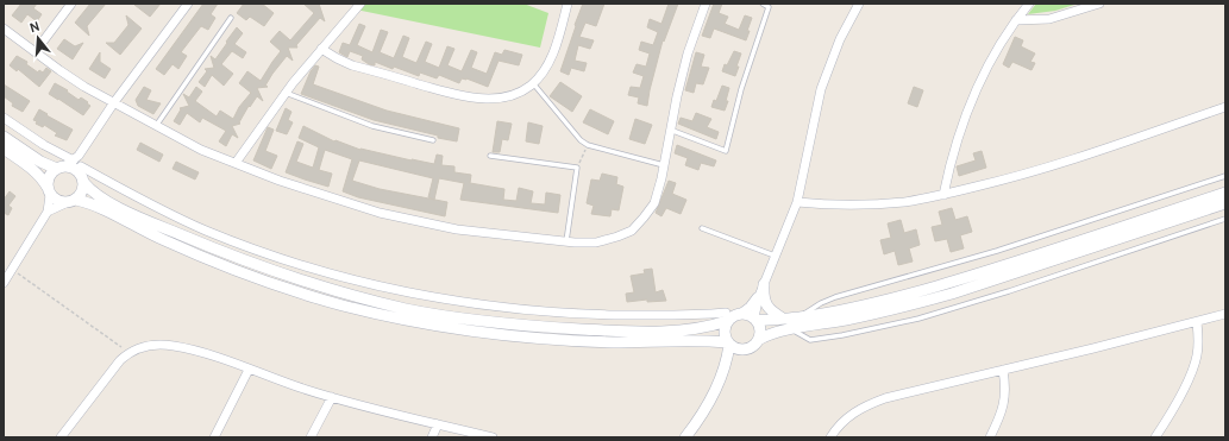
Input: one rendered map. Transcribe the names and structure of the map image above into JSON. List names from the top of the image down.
{
  "north": "top"
}
